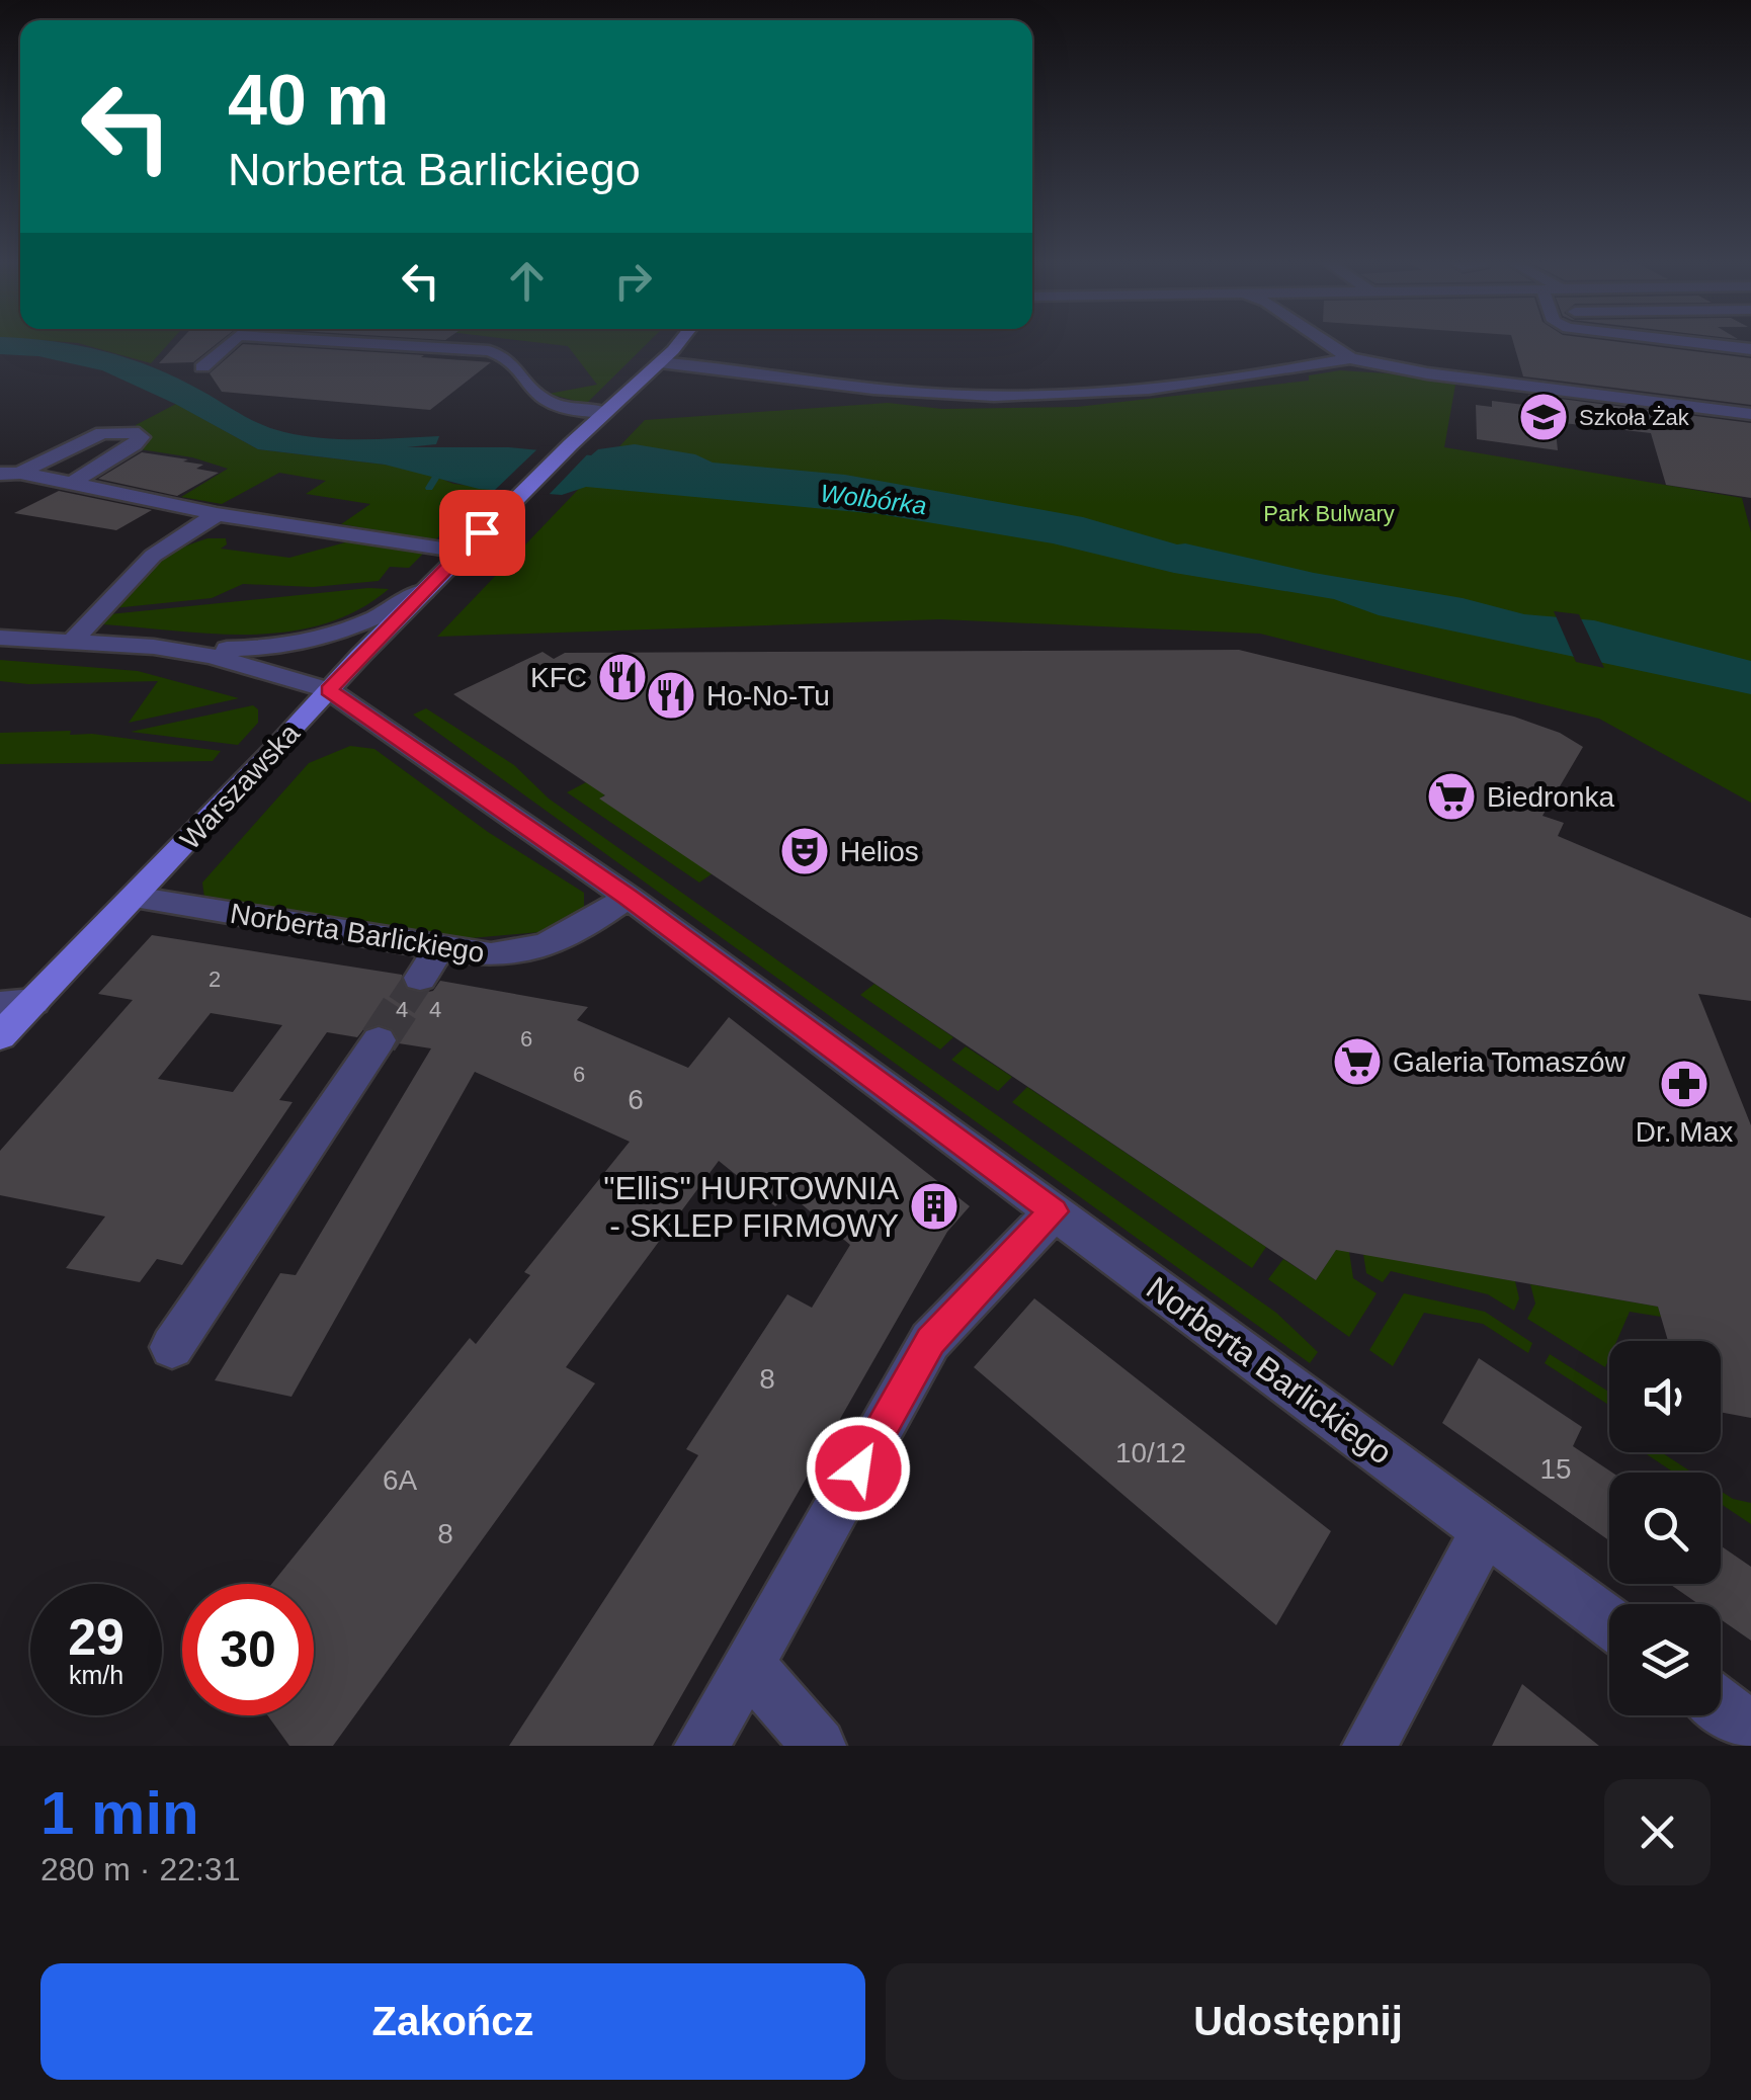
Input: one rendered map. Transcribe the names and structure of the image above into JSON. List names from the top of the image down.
{
  "streets": {
    "main road": ["Warszawska"],
    "street": ["Norberta Barlickiego"]
  },
  "crossings": [
    ["Warszawska", "Norberta Barlickiego"]
  ],
  "water": ["Wolbórka"],
  "parks": ["Park Bulwary"],
  "places": {
    "school or university": ["Szkoła Żak"],
    "restaurant": ["KFC", "Ho-No-Tu"],
    "supermarket": ["Biedronka", "Galeria Tomaszów"],
    "theatre": ["Helios"],
    "pharmacy": ["Dr. Max"],
    "building": ["\"ElliS\" HURTOWNIA - SKLEP FIRMOWY"]
  },
  "house_numbers": [
    "2",
    "4",
    "4",
    "6",
    "6",
    "6",
    "8",
    "10/12",
    "15",
    "6A",
    "8"
  ],
  "page": {
    "turn": ["40 m", "Norberta Barlickiego"],
    "speed": "29 km/h",
    "limit": "30",
    "heading": ["1 min", "280 m · 22:31"],
    "buttons": ["Zakończ", "Udostępnij"]
  }
}
